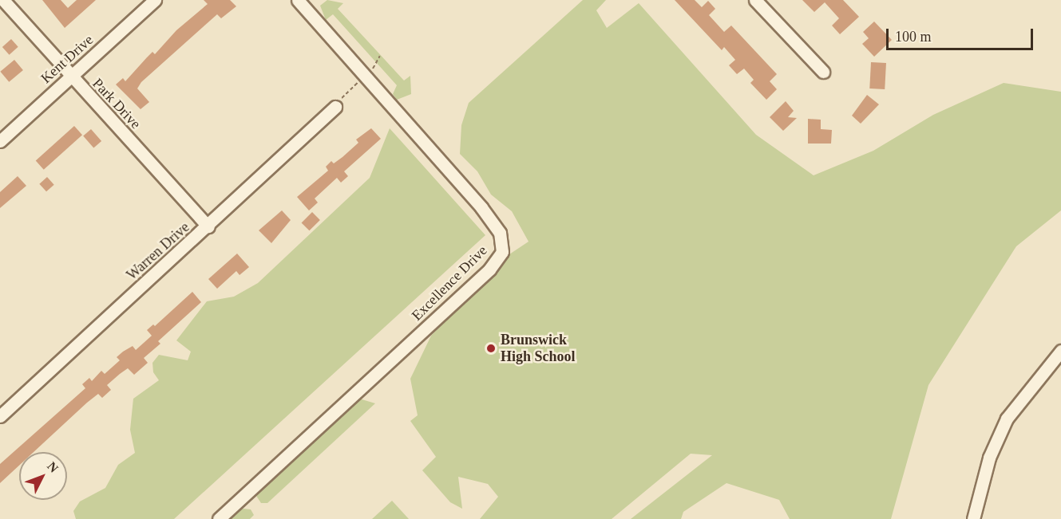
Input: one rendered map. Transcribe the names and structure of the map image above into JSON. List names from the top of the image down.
{
  "streets": {
    "street": [
      "Kent Drive",
      "Park Drive",
      "Warren Drive",
      "Excellence Drive"
    ]
  },
  "crossings": [
    ["Kent Drive", "Park Drive"],
    ["Park Drive", "Warren Drive"]
  ],
  "places": ["Brunswick High School"],
  "scale_bar": "100 m",
  "north": "top right"
}
